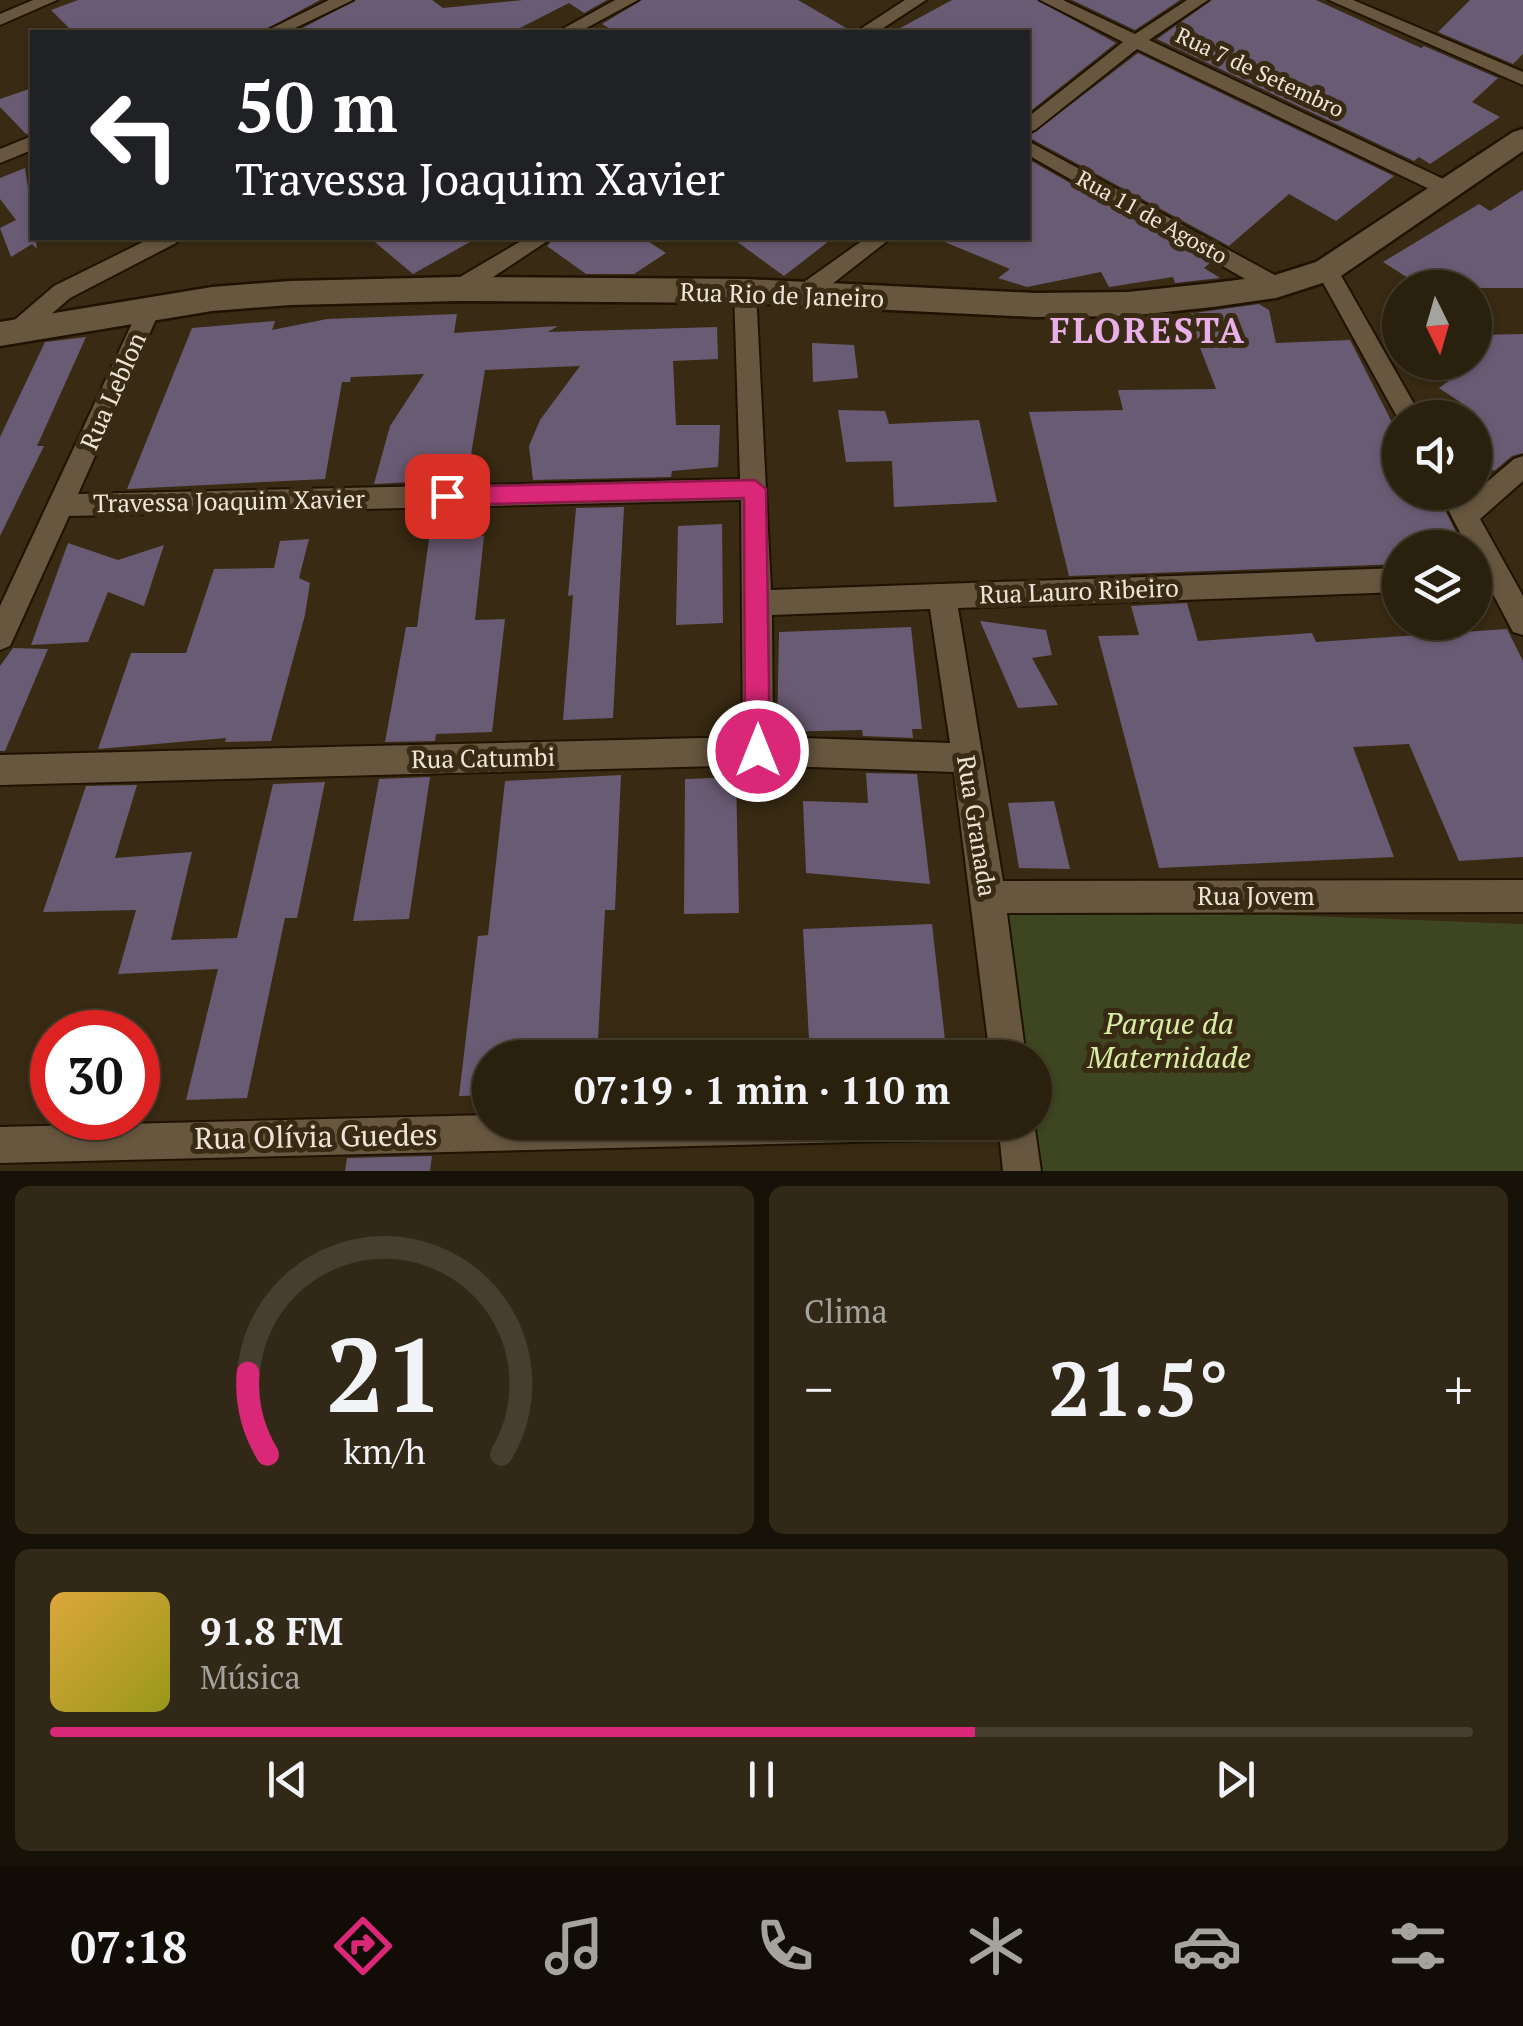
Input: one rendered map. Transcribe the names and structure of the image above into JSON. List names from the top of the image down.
{
  "streets": {
    "main road": ["Rua Rio de Janeiro"],
    "street": [
      "Rua 7 de Setembro",
      "Rua 11 de Agosto",
      "Rua Leblon",
      "Travessa Joaquim Xavier",
      "Rua Lauro Ribeiro",
      "Rua Catumbi",
      "Rua Granada",
      "Rua Jovem",
      "Rua Olívia Guedes"
    ]
  },
  "crossings": [
    ["Rua 7 de Setembro", "Rua Rio de Janeiro"],
    ["Rua 11 de Agosto", "Rua Rio de Janeiro"],
    ["Rua Rio de Janeiro", "Rua Leblon"],
    ["Rua Leblon", "Travessa Joaquim Xavier"],
    ["Rua Lauro Ribeiro", "Rua Granada"],
    ["Rua Catumbi", "Rua Granada"],
    ["Rua Granada", "Rua Jovem"]
  ],
  "districts": ["FLORESTA"],
  "parks": ["Parque da Maternidade"],
  "north": "bottom",
  "page": {
    "turn": ["50 m", "Travessa Joaquim Xavier"],
    "limit": "30",
    "trip": "07:19 · 1 min · 110 m",
    "tile": "Clima",
    "heat": ["−", "21.5°", "+"],
    "song": ["91.8 FM", "Música"],
    "tabs": "07:18",
    "gauge": ["21", "km/h"]
  }
}
